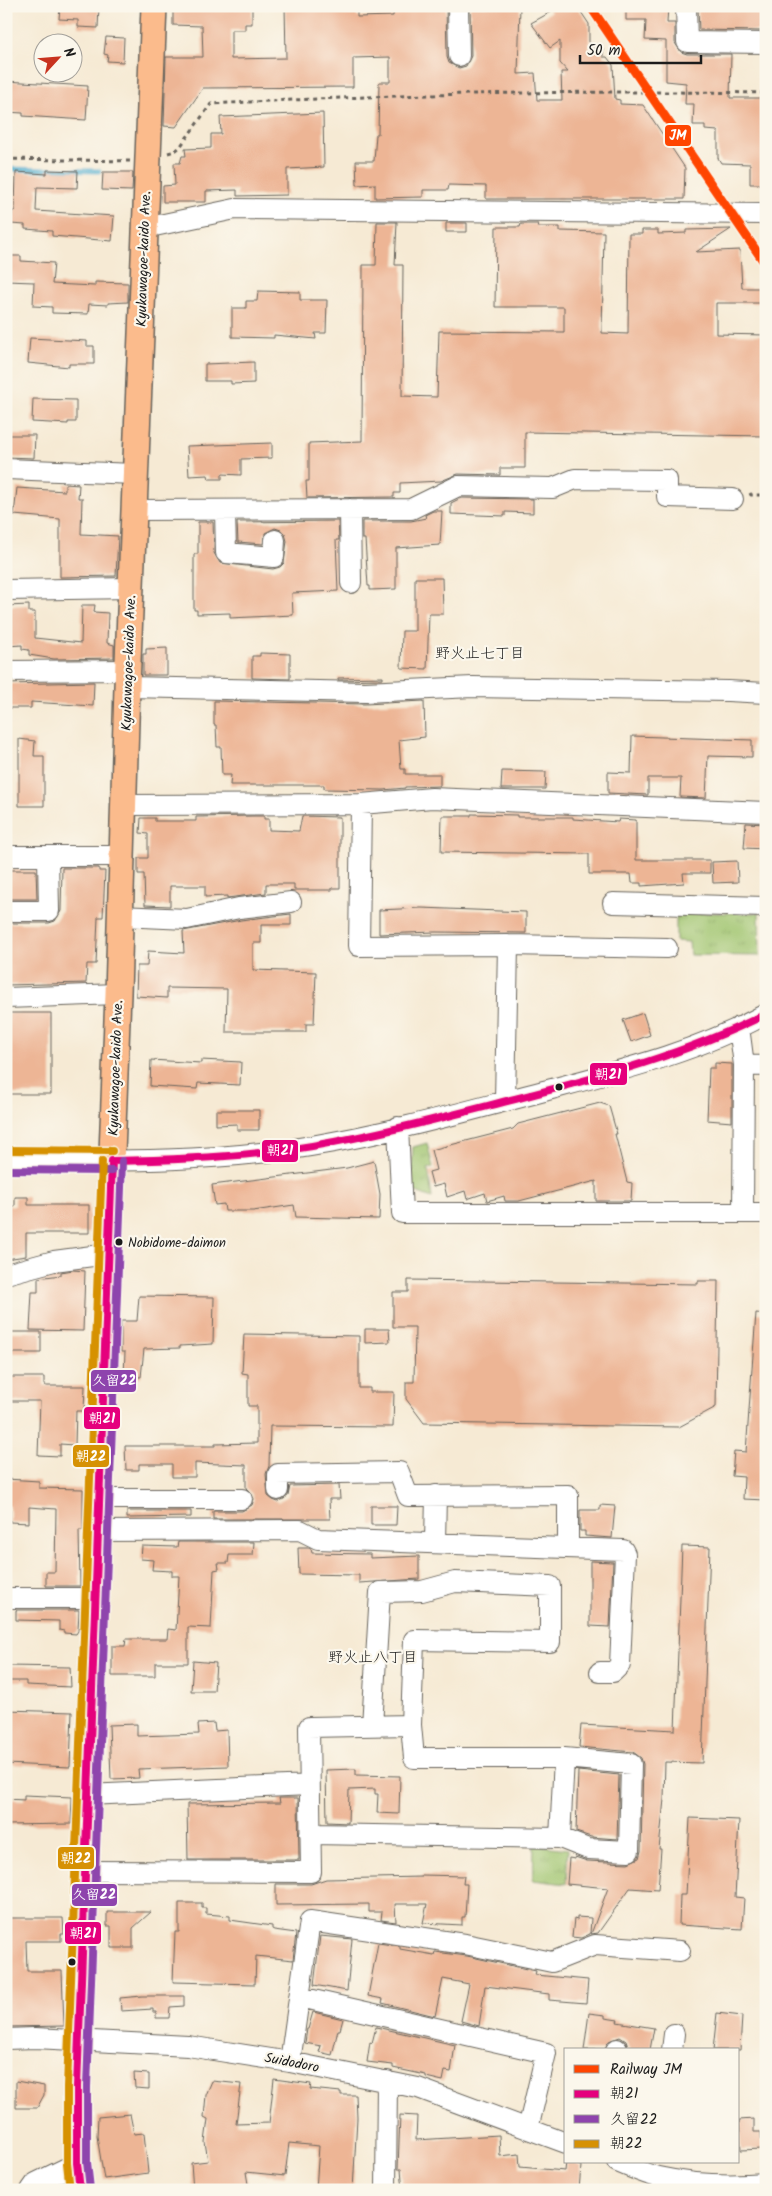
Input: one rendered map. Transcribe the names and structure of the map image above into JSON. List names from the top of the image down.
{
  "streets": {
    "main road": ["Kyukawagoe-kaido Ave."],
    "street": ["Suidodoro"]
  },
  "crossings": [
    ["Kyukawagoe-kaido Ave.", "Suidodoro"]
  ],
  "districts": ["野火止七丁目", "野火止八丁目"],
  "places": ["Nobidome-daimon"],
  "lines": [
    "rail line JM",
    "transit line 朝21",
    "transit line 朝22",
    "transit line 久留22"
  ],
  "legend": [
    "Railway JM",
    "朝21",
    "久留22",
    "朝22"
  ],
  "scale_bar": "50 m",
  "north": "top right"
}
